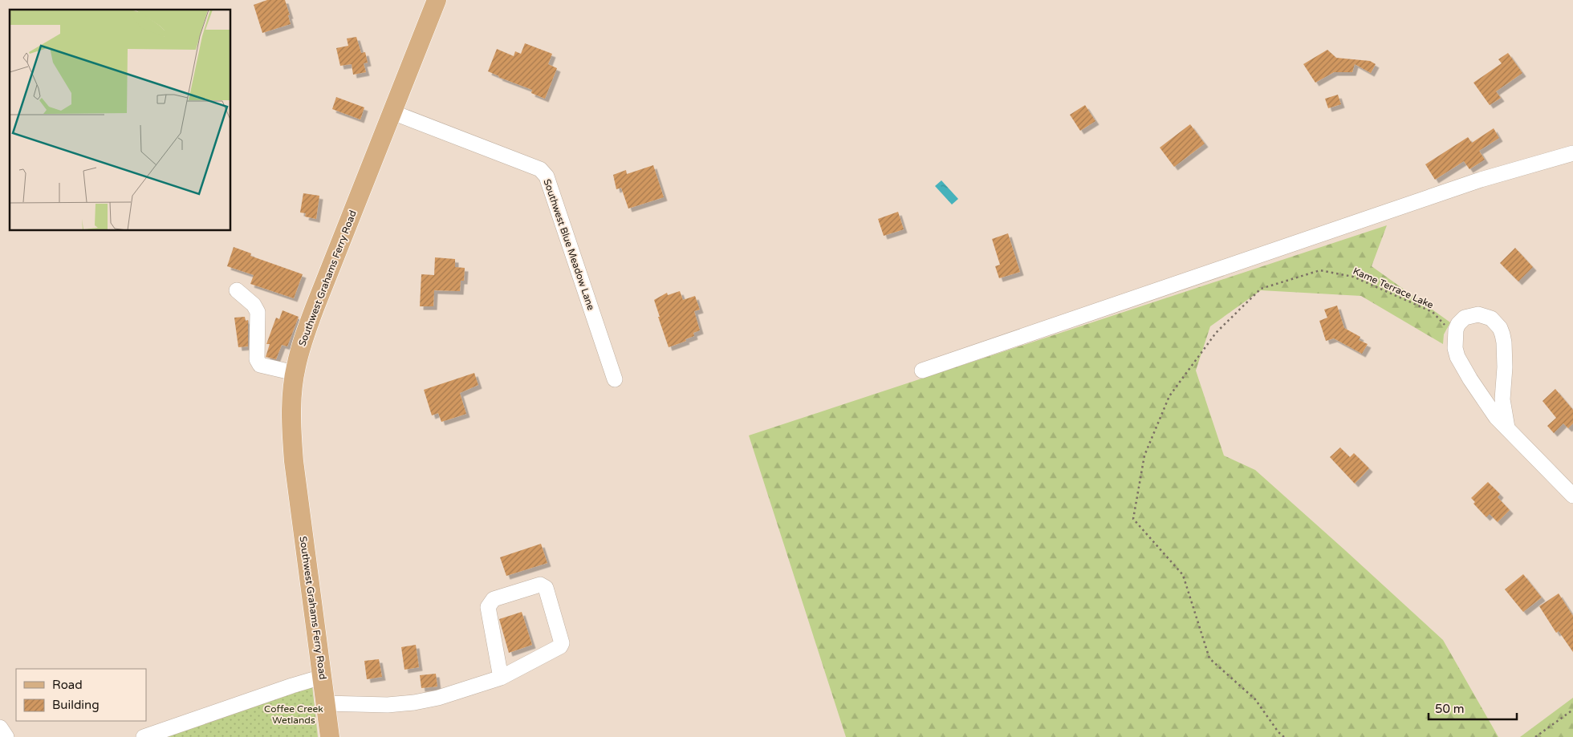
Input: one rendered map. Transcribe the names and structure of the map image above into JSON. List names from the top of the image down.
{
  "streets": {
    "main road": ["Southwest Grahams Ferry Road"],
    "street": ["Southwest Blue Meadow Lane"],
    "path": ["Kame Terrace Lake"]
  },
  "crossings": [
    ["Southwest Blue Meadow Lane", "Southwest Grahams Ferry Road"]
  ],
  "parks": ["Coffee Creek Wetlands"],
  "legend": ["Road", "Building"],
  "scale_bar": "50 m"
}
